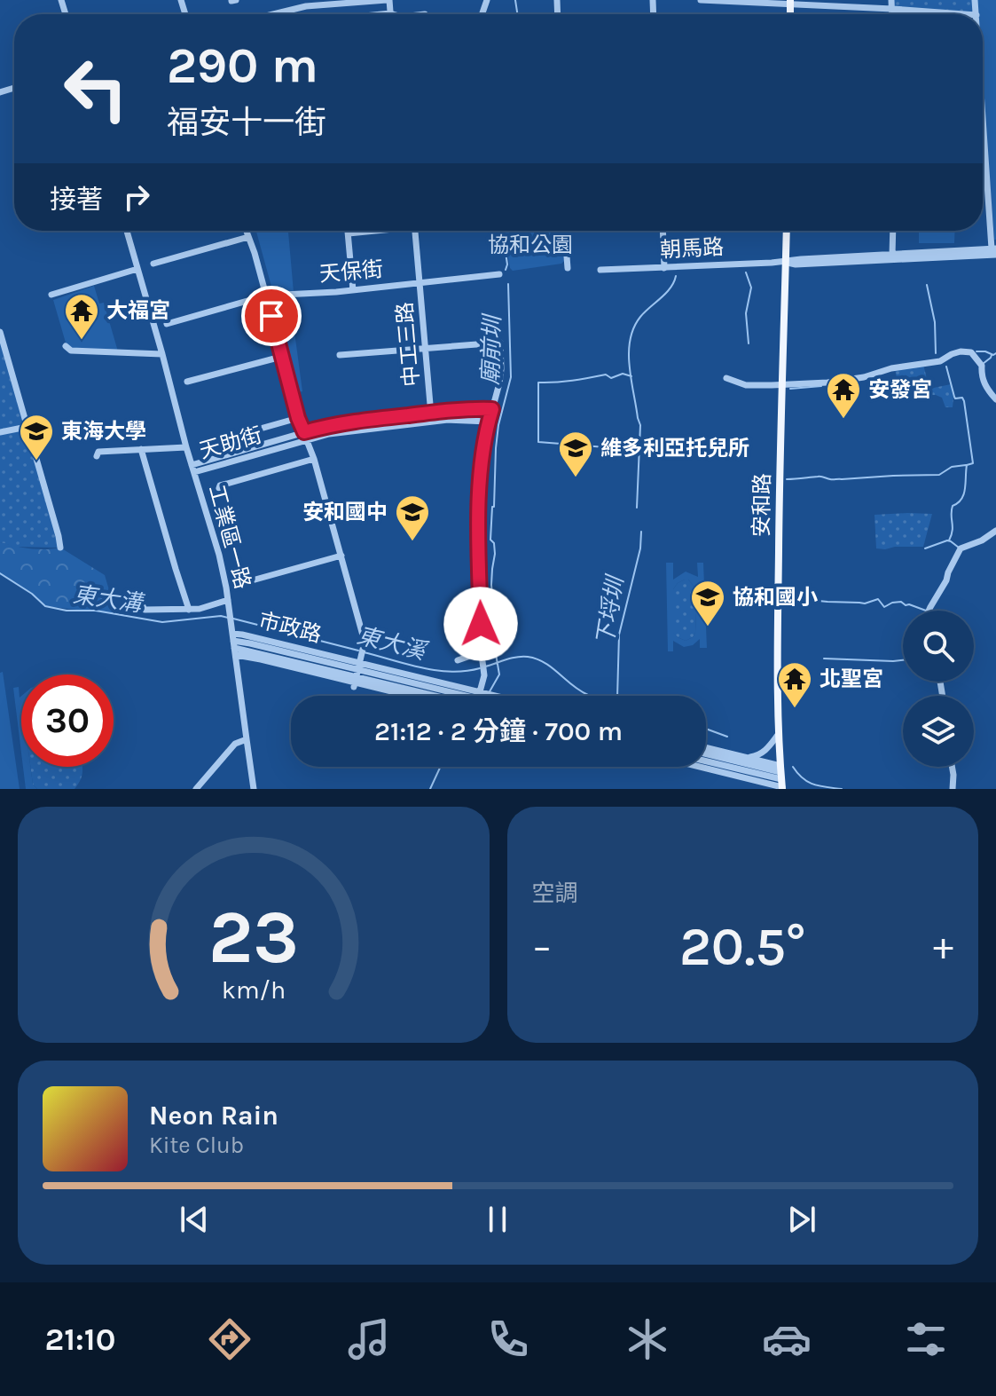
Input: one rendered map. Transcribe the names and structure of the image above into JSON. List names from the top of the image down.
{
  "streets": {
    "main road": ["安和路"],
    "street": [
      "朝馬路",
      "天保街",
      "中工三路",
      "天助街",
      "工業區一路",
      "市政路"
    ]
  },
  "crossings": [
    ["朝馬路", "安和路"],
    ["天保街", "中工三路"],
    ["中工三路", "天助街"],
    ["天助街", "工業區一路"],
    ["工業區一路", "市政路"]
  ],
  "water": [
    "廟前圳",
    "東大溝",
    "下埒圳",
    "東大溪"
  ],
  "parks": ["協和公園"],
  "places": {
    "temple": ["大福宮", "安發宮", "北聖宮"],
    "school or university": [
      "東海大學",
      "維多利亞托兒所",
      "安和國中",
      "協和國小"
    ]
  },
  "page": {
    "turn": ["290 m", "福安十一街"],
    "then": "接著",
    "limit": "30",
    "trip": "21:12 · 2 分鐘 · 700 m",
    "tile": "空調",
    "heat": ["−", "20.5°", "+"],
    "song": ["Neon Rain", "Kite Club"],
    "tabs": "21:10",
    "gauge": ["23", "km/h"]
  }
}
